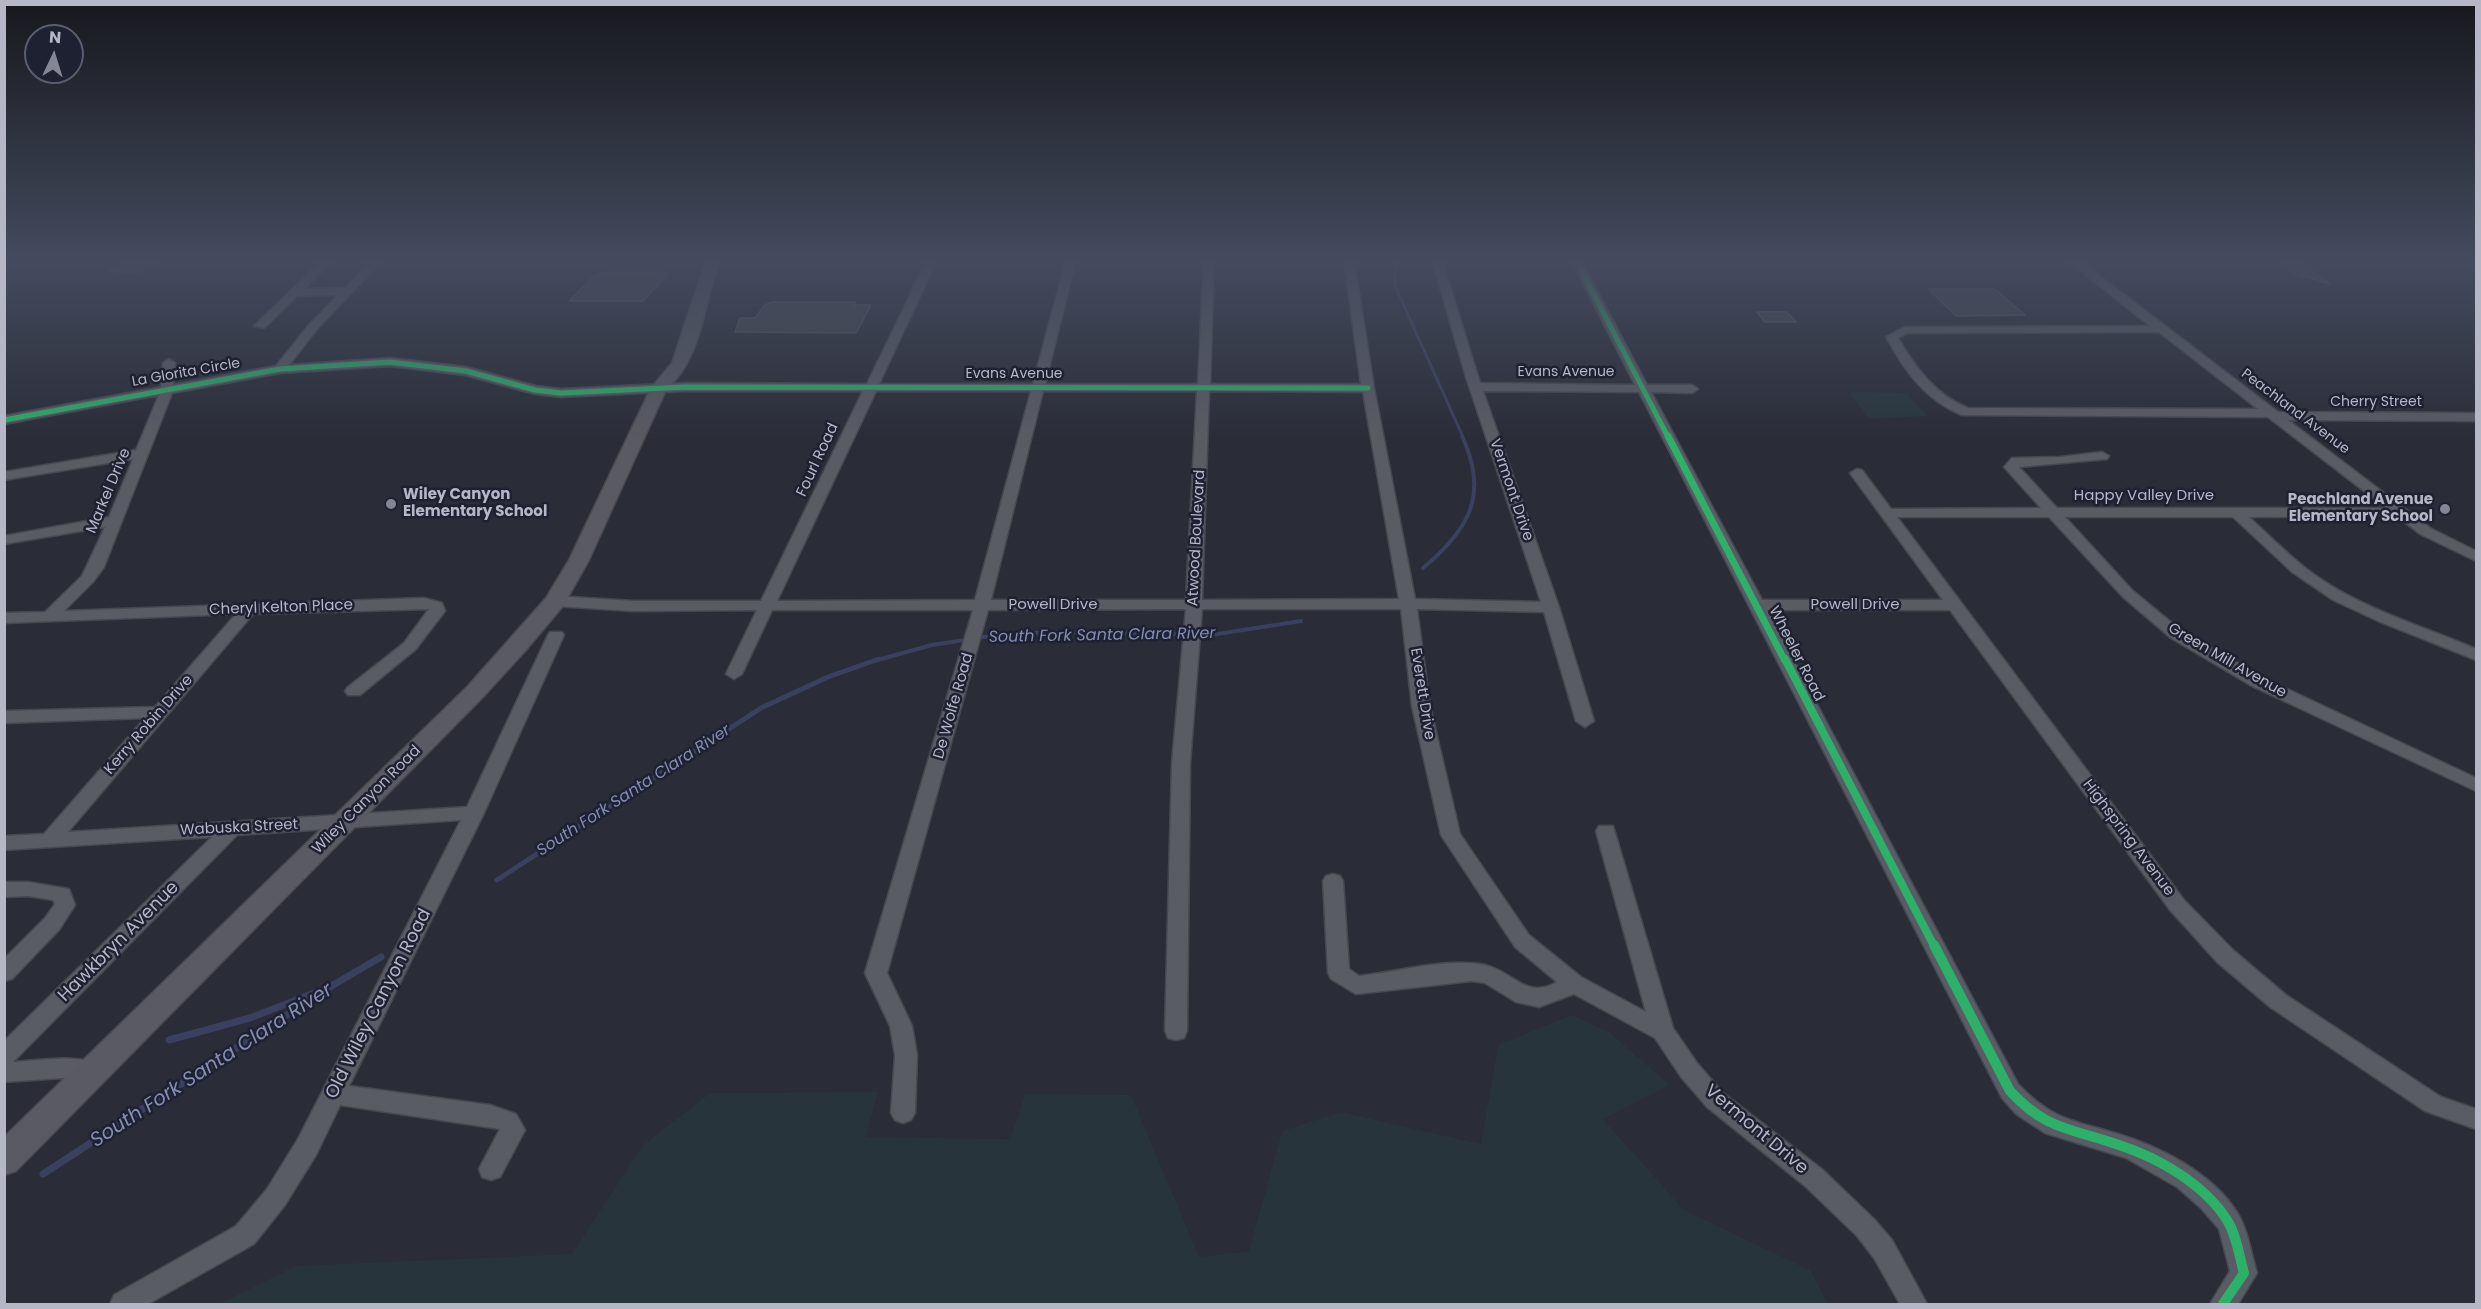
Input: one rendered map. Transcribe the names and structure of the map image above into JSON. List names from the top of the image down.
{
  "streets": {
    "street": [
      "Evans Avenue",
      "La Glorita Circle",
      "Cherry Street",
      "Peachland Avenue",
      "Fourl Road",
      "Vermont Drive",
      "Markel Drive",
      "Happy Valley Drive",
      "Atwood Boulevard",
      "Powell Drive",
      "Cheryl Kelton Place",
      "Wheeler Road",
      "Green Mill Avenue",
      "Everett Drive",
      "De Wolfe Road",
      "Kerry Robin Drive",
      "Wiley Canyon Road",
      "Wabuska Street",
      "Highspring Avenue",
      "Hawkbryn Avenue",
      "Old Wiley Canyon Road"
    ]
  },
  "crossings": [
    ["Evans Avenue", "La Glorita Circle"],
    ["Evans Avenue", "Fourl Road"],
    ["Evans Avenue", "Vermont Drive"],
    ["Evans Avenue", "Atwood Boulevard"],
    ["Evans Avenue", "Wheeler Road"],
    ["Evans Avenue", "Everett Drive"],
    ["Evans Avenue", "De Wolfe Road"],
    ["Evans Avenue", "Wiley Canyon Road"],
    ["La Glorita Circle", "Markel Drive"],
    ["La Glorita Circle", "Wiley Canyon Road"],
    ["Cherry Street", "Peachland Avenue"],
    ["Peachland Avenue", "Happy Valley Drive"],
    ["Fourl Road", "Powell Drive"],
    ["Vermont Drive", "Powell Drive"],
    ["Vermont Drive", "Everett Drive"],
    ["Markel Drive", "Cheryl Kelton Place"],
    ["Happy Valley Drive", "Green Mill Avenue"],
    ["Happy Valley Drive", "Highspring Avenue"],
    ["Atwood Boulevard", "Powell Drive"],
    ["Powell Drive", "Wheeler Road"],
    ["Powell Drive", "Everett Drive"],
    ["Powell Drive", "De Wolfe Road"],
    ["Powell Drive", "Wiley Canyon Road"],
    ["Powell Drive", "Highspring Avenue"],
    ["Cheryl Kelton Place", "Kerry Robin Drive"],
    ["Kerry Robin Drive", "Wabuska Street"],
    ["Wiley Canyon Road", "Wabuska Street"],
    ["Wabuska Street", "Hawkbryn Avenue"],
    ["Wabuska Street", "Old Wiley Canyon Road"]
  ],
  "water": ["South Fork Santa Clara River"],
  "places": ["Wiley Canyon Elementary School", "Peachland Avenue Elementary School"],
  "north": "top"
}
